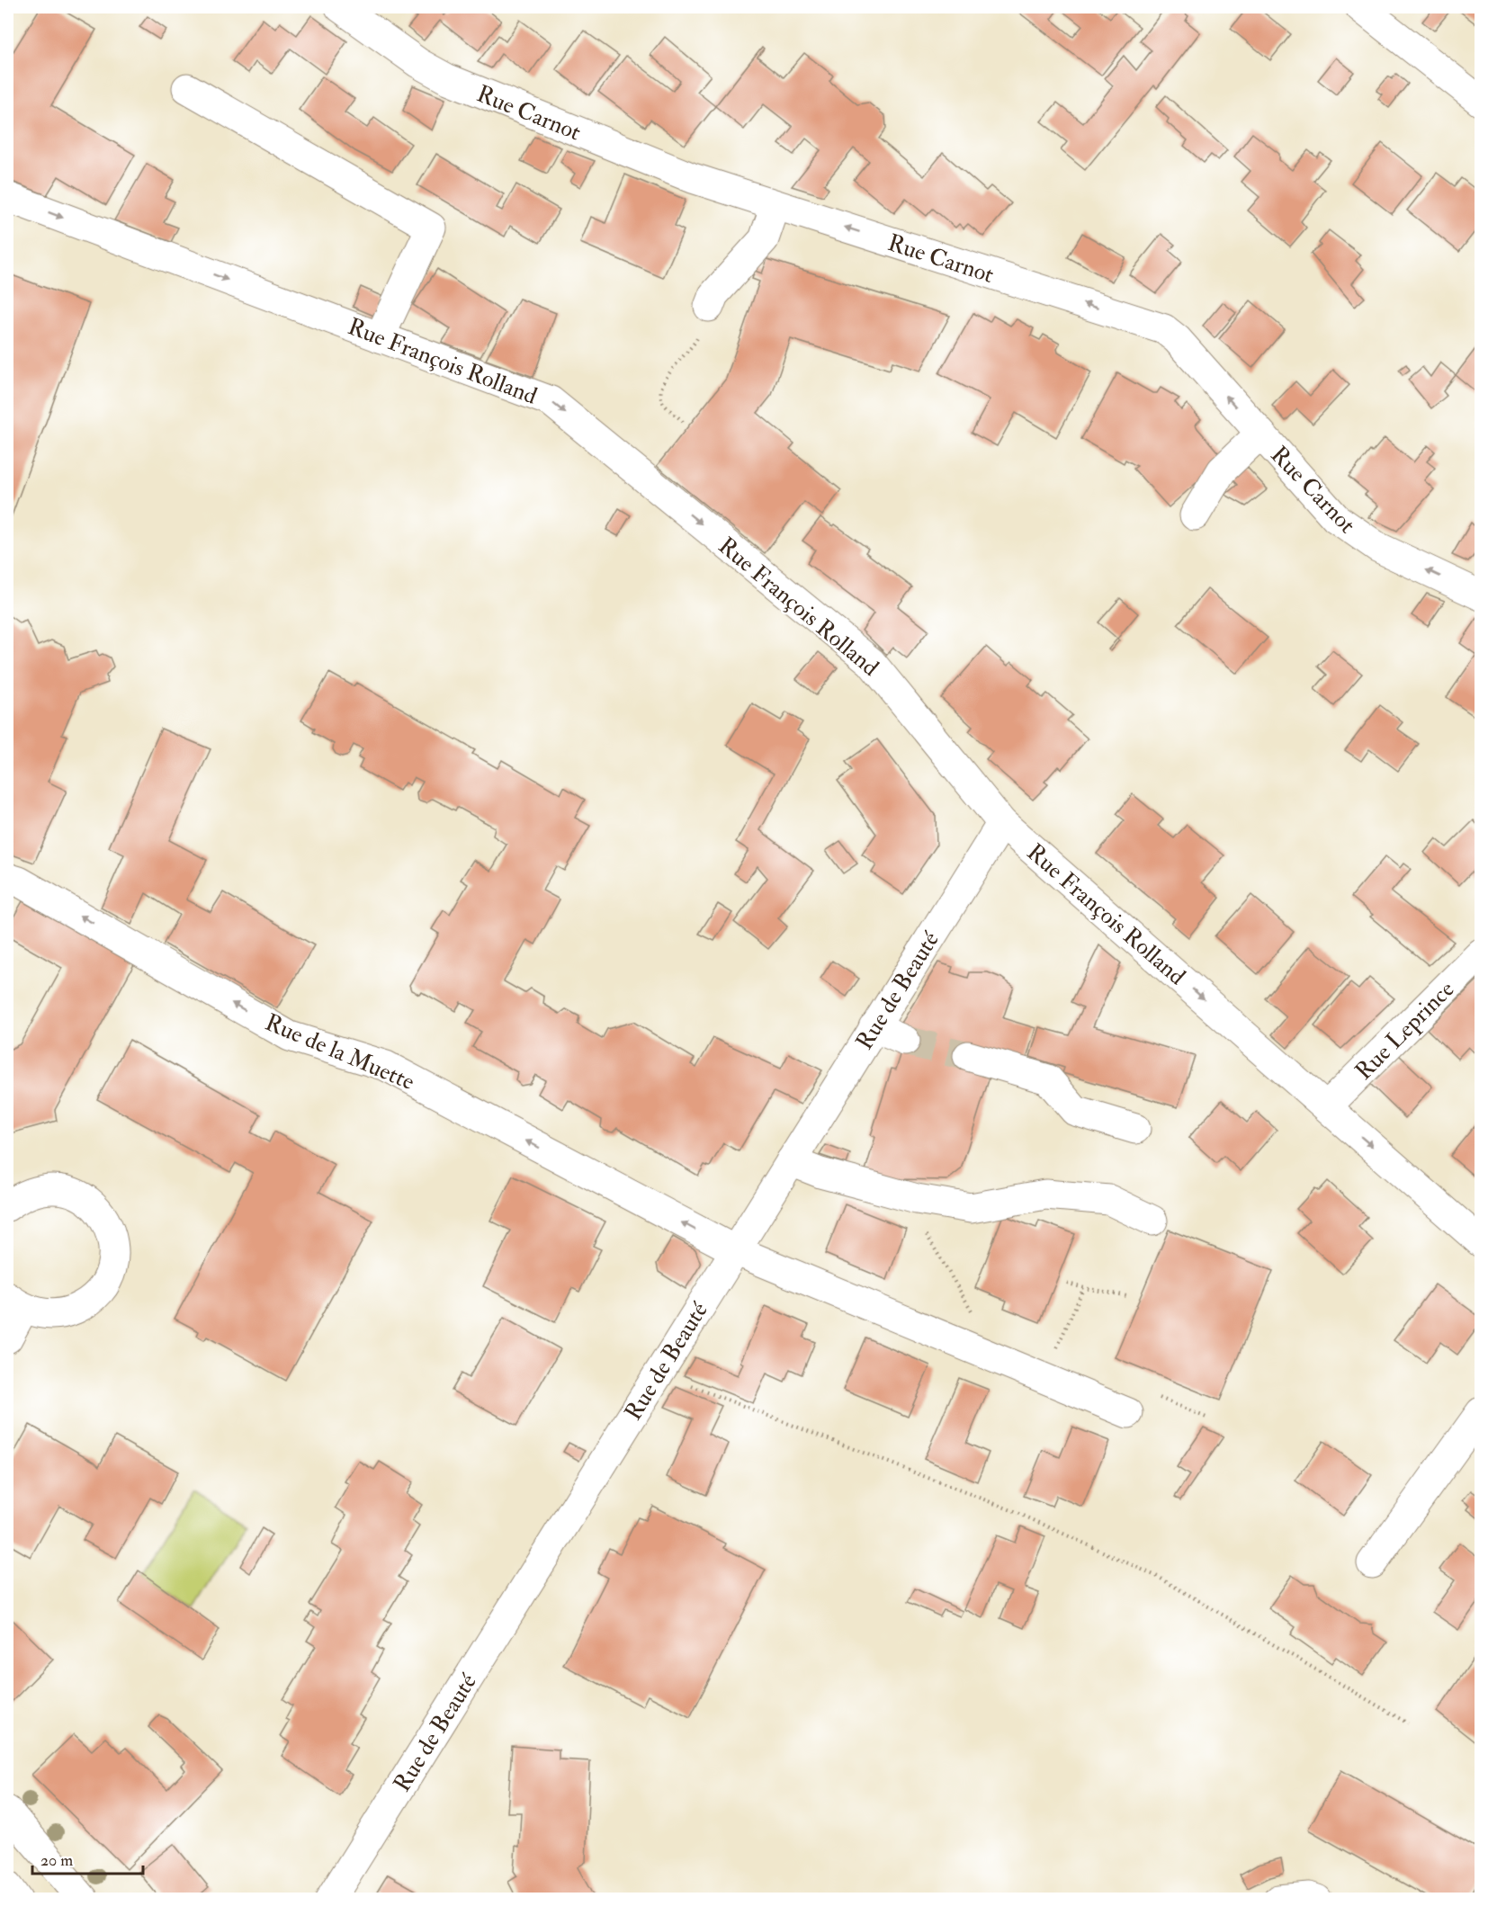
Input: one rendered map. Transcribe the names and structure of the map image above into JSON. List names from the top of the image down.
{
  "streets": {
    "street": [
      "Rue Carnot",
      "Rue François Rolland",
      "Rue de Beauté",
      "Rue Leprince",
      "Rue de la Muette"
    ]
  },
  "crossings": [
    ["Rue François Rolland", "Rue de Beauté"],
    ["Rue François Rolland", "Rue Leprince"],
    ["Rue de Beauté", "Rue de la Muette"]
  ],
  "one_way": ["Rue Carnot", "Rue François Rolland", "Rue de la Muette"],
  "scale_bar": "20 m"
}
